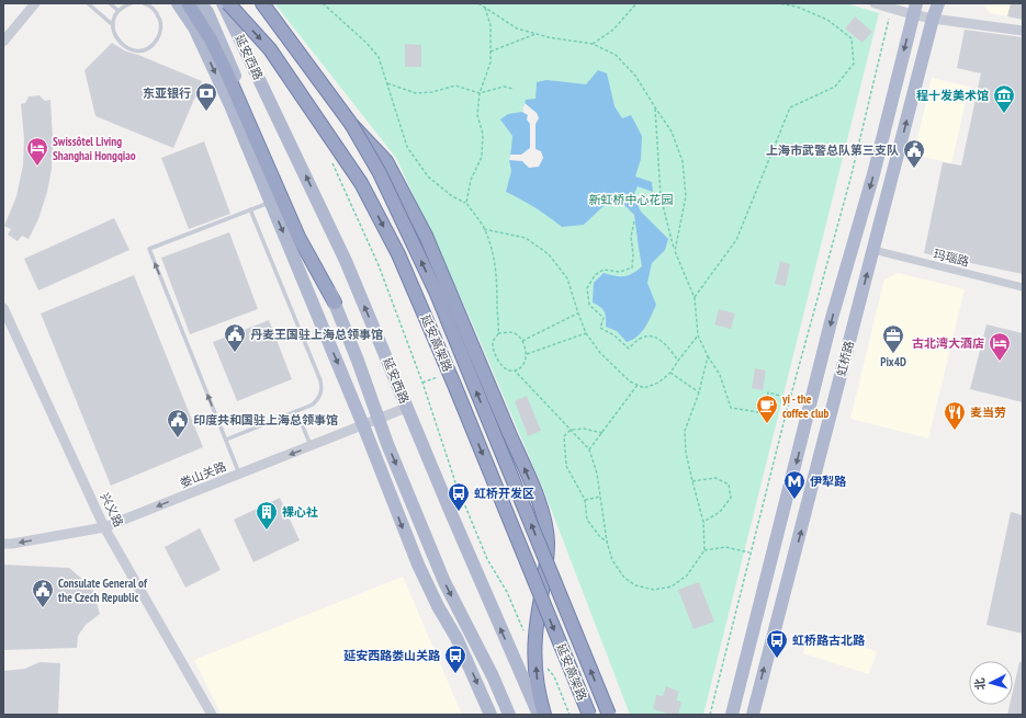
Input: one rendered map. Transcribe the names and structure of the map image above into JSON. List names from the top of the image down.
{
  "streets": {
    "highway": ["延安高架路"],
    "main road": ["延安西路", "虹桥路"],
    "street": ["玛瑙路", "娄山关路", "兴义路"]
  },
  "crossings": [
    ["延安西路", "娄山关路"],
    ["玛瑙路", "虹桥路"],
    ["娄山关路", "兴义路"]
  ],
  "one_way": ["娄山关路"],
  "parks": ["新虹桥中心花园"],
  "places": {
    "bank": ["东亚银行"],
    "museum": ["程十发美术馆"],
    "hotel": ["Swissôtel Living Shanghai Hongqiao", "古北湾大酒店"],
    "public building": [
      "上海市武警总队第三支队",
      "丹麦王国驻上海总领事馆",
      "印度共和国驻上海总领事馆",
      "Consulate General of the Czech Republic"
    ],
    "office": ["Pix4D"],
    "cafe": ["yi - the coffee club"],
    "restaurant": ["麦当劳"],
    "metro station": ["伊犁路"],
    "bus stop": ["虹桥开发区", "虹桥路古北路", "延安西路娄山关路"],
    "building": ["裸心社"]
  },
  "north": "left"
}
